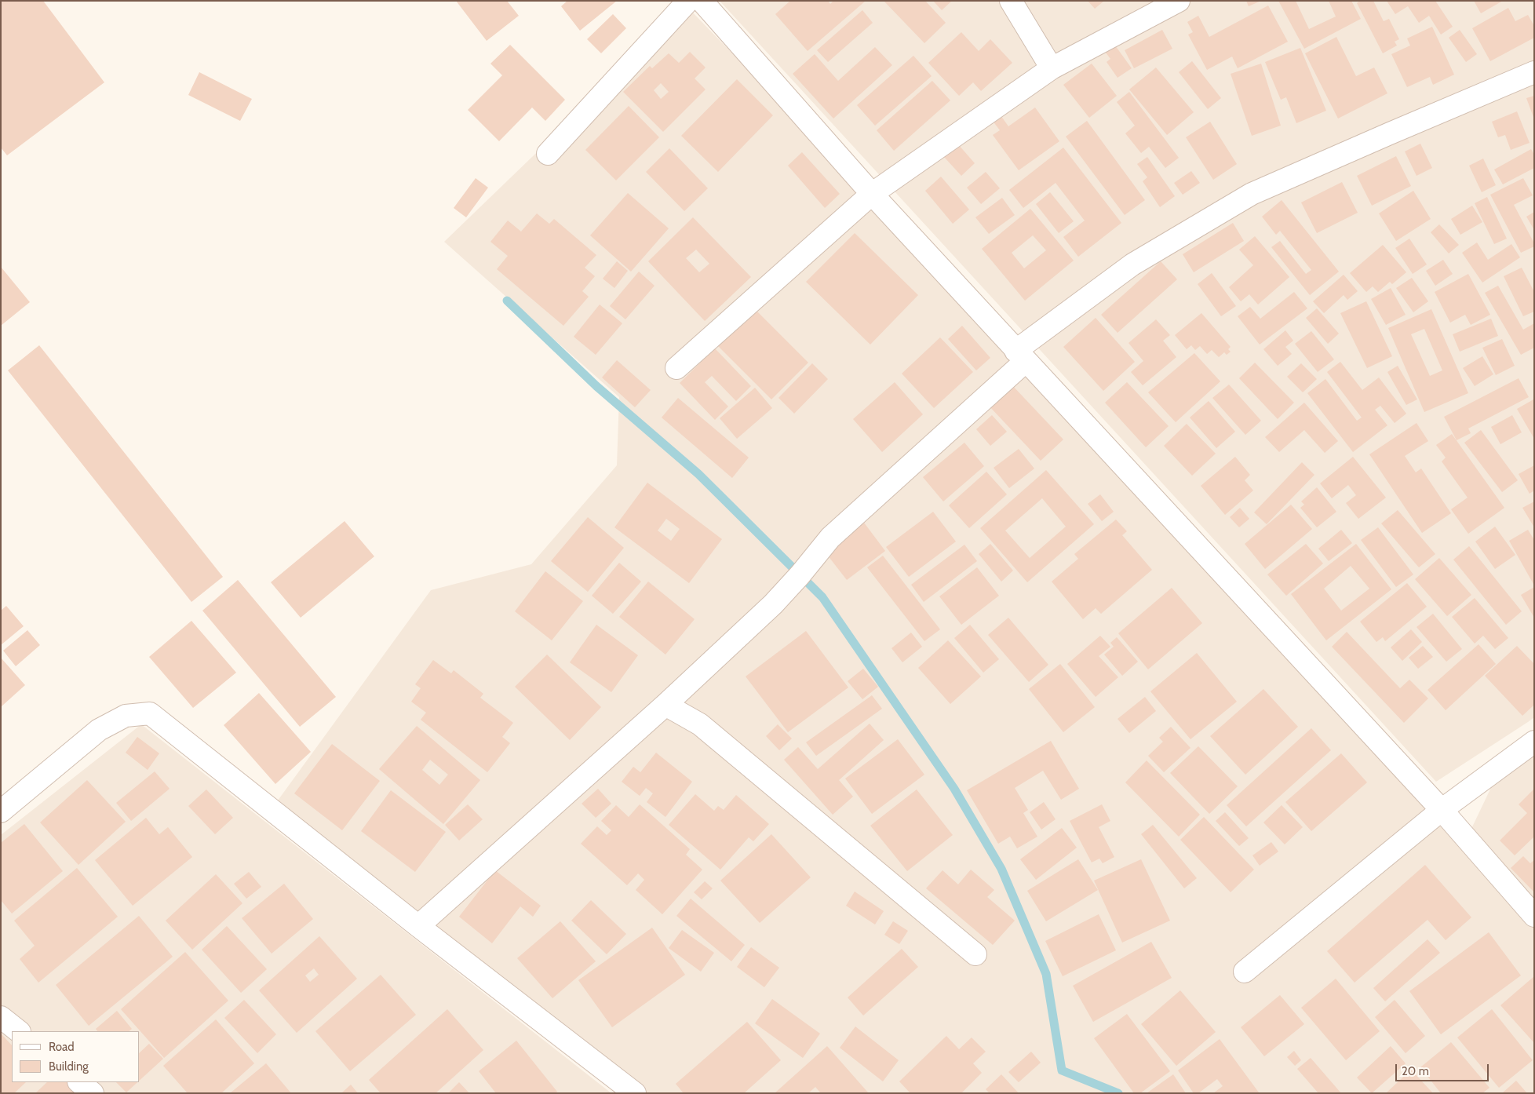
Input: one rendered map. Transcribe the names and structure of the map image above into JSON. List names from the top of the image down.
{
  "legend": ["Road", "Building"],
  "scale_bar": "20 m"
}
